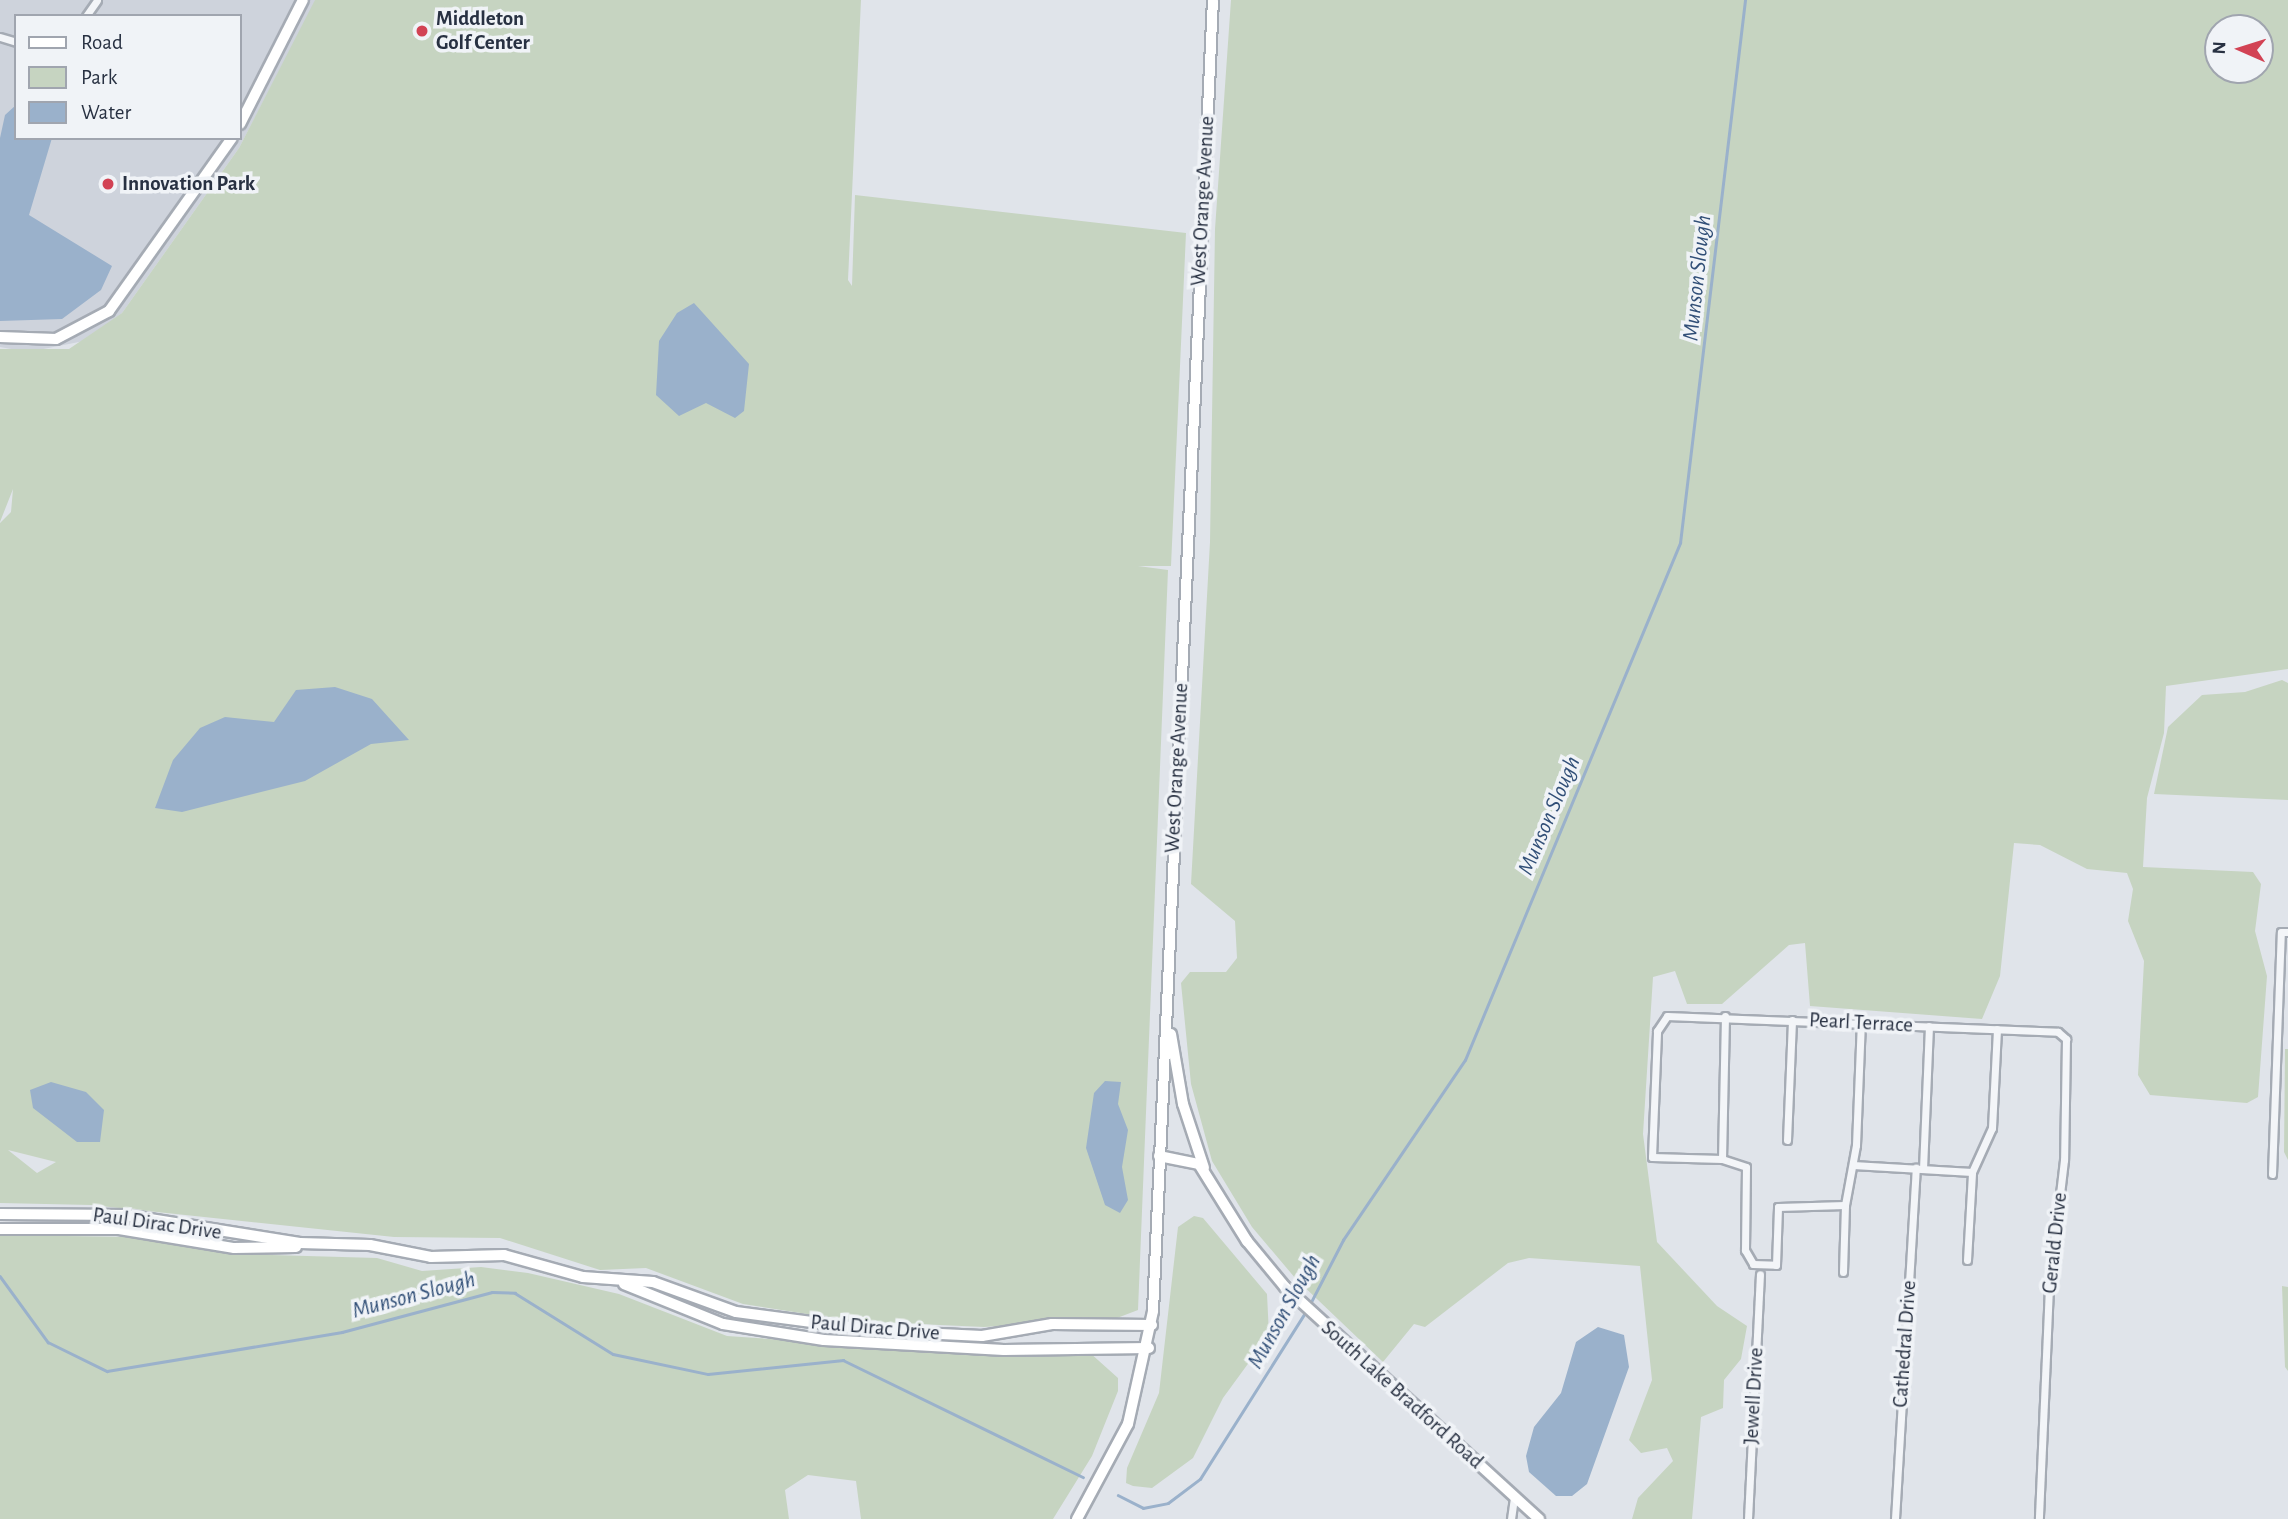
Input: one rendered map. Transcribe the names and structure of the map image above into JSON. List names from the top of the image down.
{
  "streets": {
    "street": [
      "West Orange Avenue",
      "Pearl Terrace",
      "Paul Dirac Drive",
      "Gerald Drive",
      "Cathedral Drive",
      "South Lake Bradford Road",
      "Jewell Drive"
    ]
  },
  "crossings": [
    ["West Orange Avenue", "Paul Dirac Drive"],
    ["West Orange Avenue", "South Lake Bradford Road"],
    ["Pearl Terrace", "Gerald Drive"],
    ["Pearl Terrace", "Cathedral Drive"]
  ],
  "water": ["Munson Slough"],
  "places": ["Middleton Golf Center", "Innovation Park"],
  "legend": ["Road", "Park", "Water"],
  "north": "left"
}
